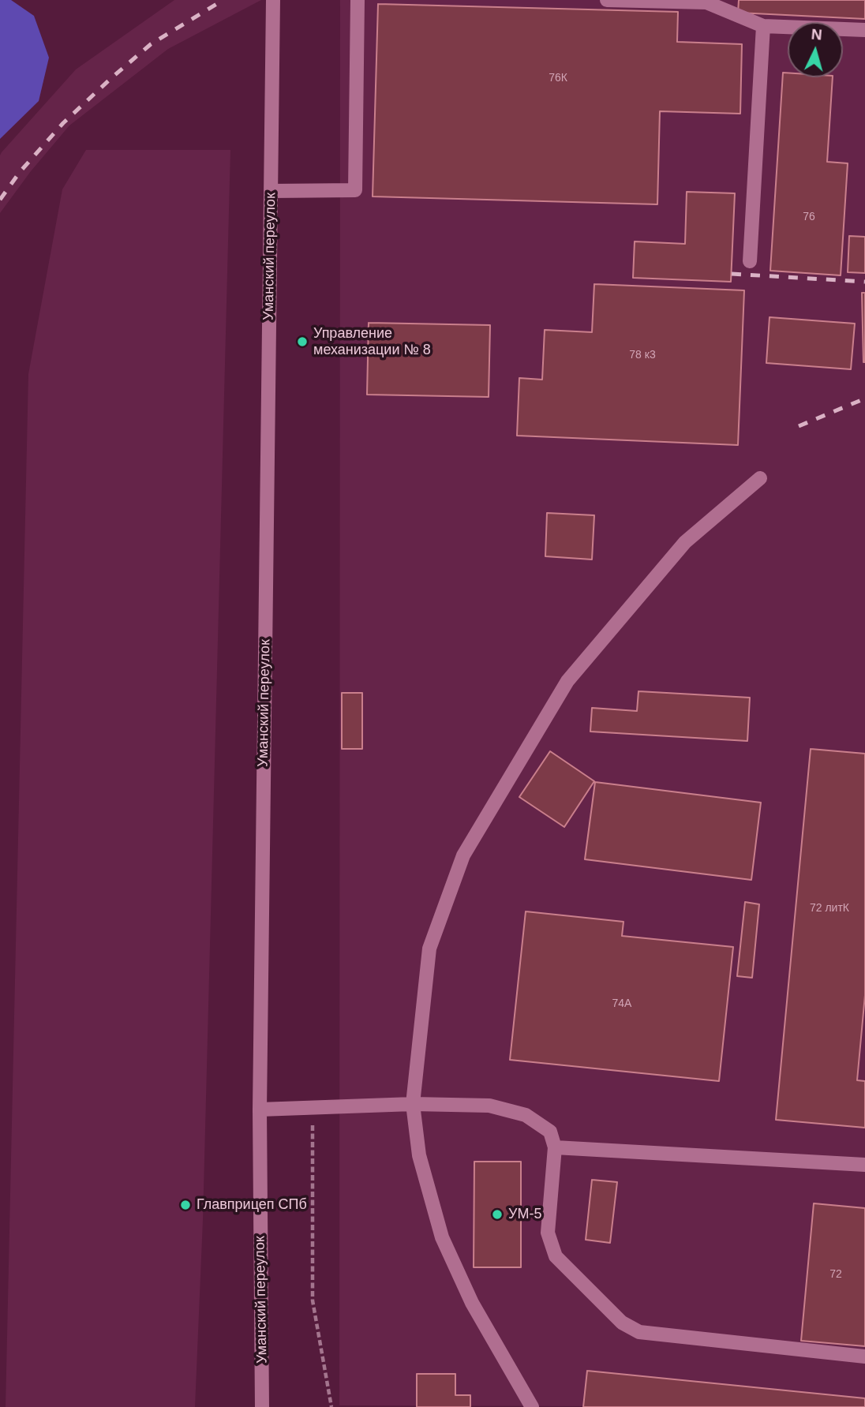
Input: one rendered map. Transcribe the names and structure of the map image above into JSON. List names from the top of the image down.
{
  "streets": {
    "street": ["Уманский переулок"]
  },
  "places": ["Управление механизации № 8", "Главприцеп СПб", "УМ-5"],
  "house_numbers": [
    "76К",
    "76",
    "78 к3",
    "72 литК",
    "74А",
    "72"
  ],
  "north": "top"
}
